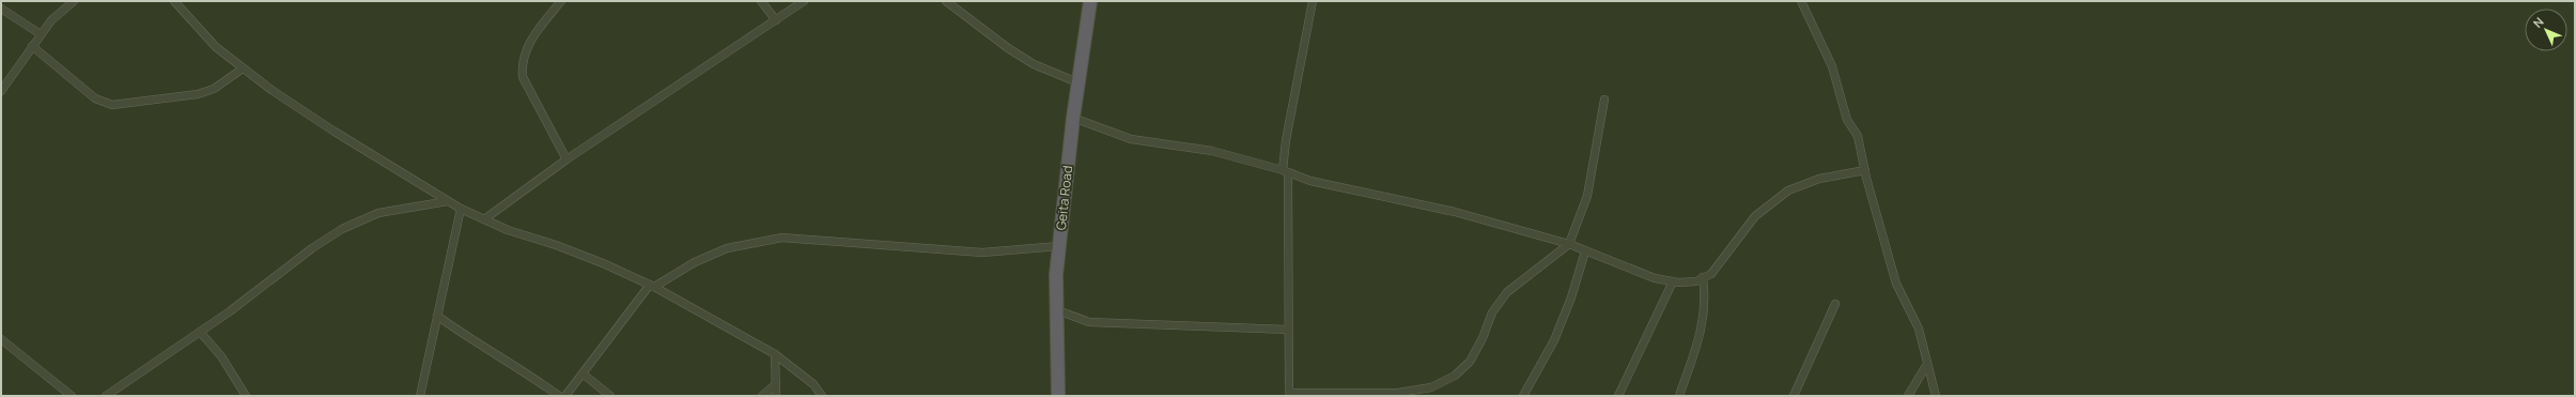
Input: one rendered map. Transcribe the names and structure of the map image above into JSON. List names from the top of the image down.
{
  "streets": {
    "highway": ["Geita Road"]
  },
  "north": "top left"
}
